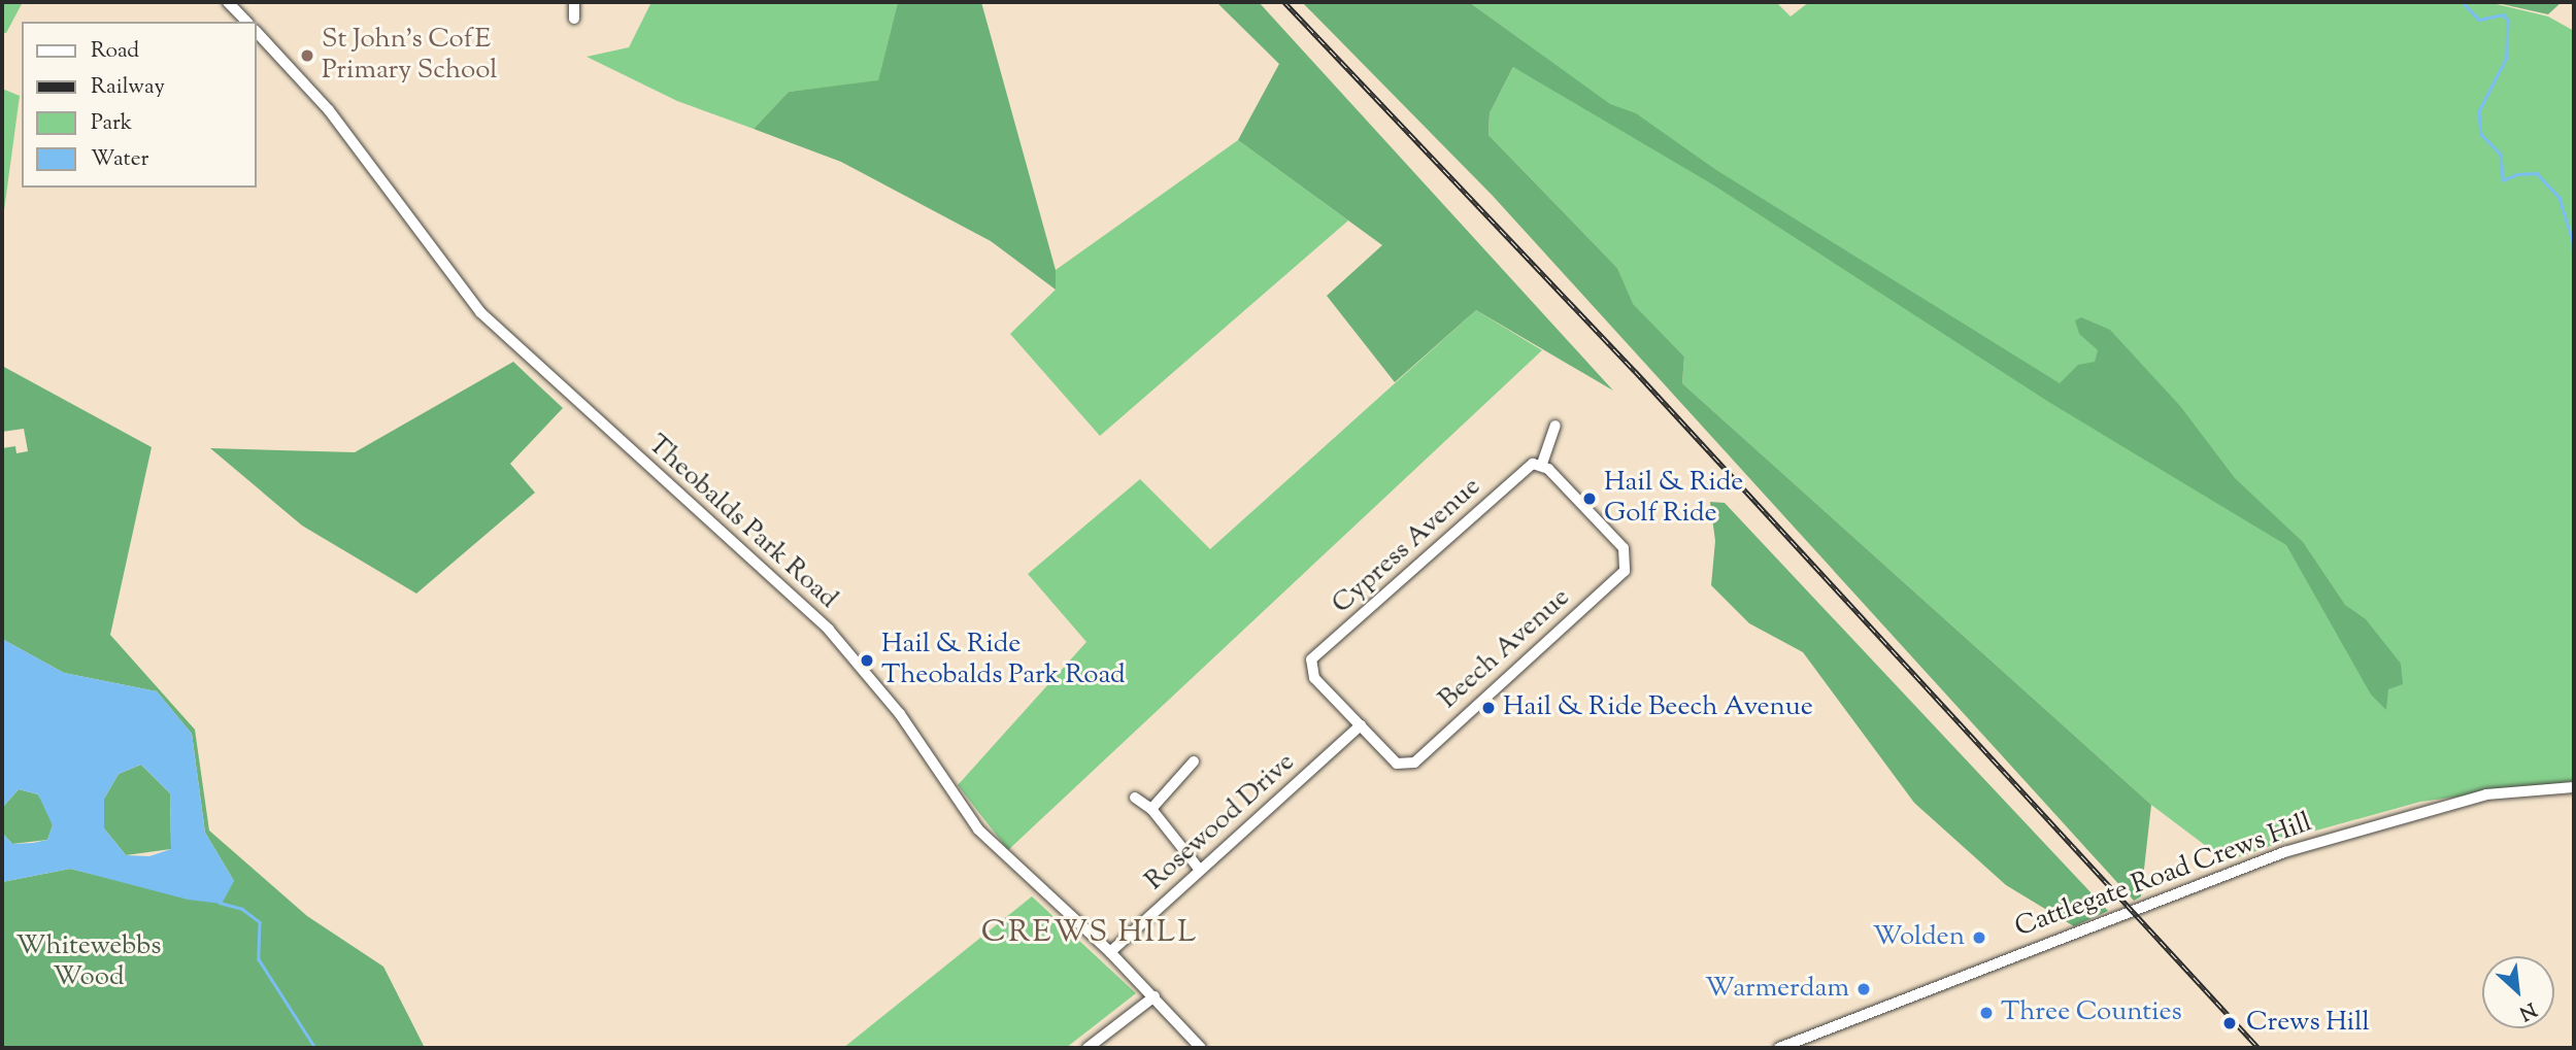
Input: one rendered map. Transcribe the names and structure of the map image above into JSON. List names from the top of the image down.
{
  "streets": {
    "street": [
      "Theobalds Park Road",
      "Cypress Avenue",
      "Beech Avenue",
      "Rosewood Drive",
      "Cattlegate Road Crews Hill"
    ]
  },
  "crossings": [
    ["Theobalds Park Road", "Rosewood Drive"],
    ["Cypress Avenue", "Beech Avenue"],
    ["Cypress Avenue", "Rosewood Drive"],
    ["Beech Avenue", "Rosewood Drive"]
  ],
  "districts": ["CREWS HILL"],
  "parks": ["Whitewebbs Wood"],
  "places": [
    "St John's CofE Primary School",
    "Hail & Ride Golf Ride",
    "Hail & Ride Theobalds Park Road",
    "Hail & Ride Beech Avenue",
    "Wolden",
    "Warmerdam",
    "Three Counties",
    "Crews Hill"
  ],
  "legend": [
    "Road",
    "Railway",
    "Park",
    "Water"
  ],
  "north": "bottom right"
}
